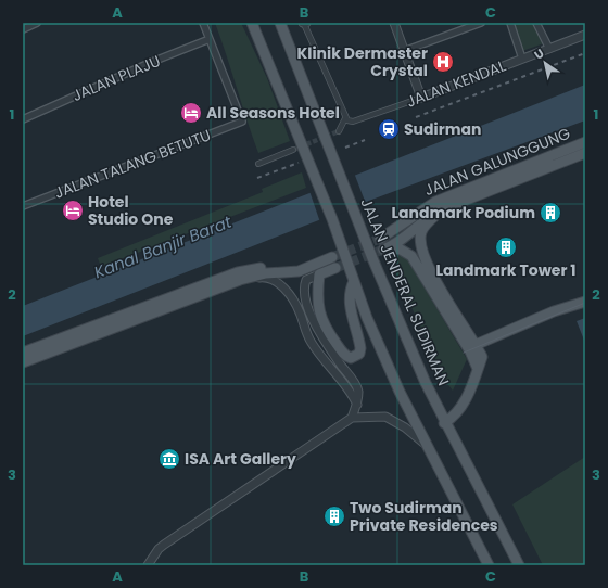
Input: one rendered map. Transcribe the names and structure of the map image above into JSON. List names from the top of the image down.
{
  "streets": {
    "main road": ["JALAN GALUNGGUNG", "JALAN JENDERAL SUDIRMAN"],
    "street": ["JALAN PLAJU", "JALAN KENDAL", "JALAN TALANG BETUTU"]
  },
  "crossings": [
    ["JALAN PLAJU", "JALAN TALANG BETUTU"],
    ["JALAN GALUNGGUNG", "JALAN JENDERAL SUDIRMAN"]
  ],
  "water": ["Kanal Banjir Barat"],
  "places": {
    "hospital": ["Klinik Dermaster Crystal"],
    "hotel": ["All Seasons Hotel", "Hotel Studio One"],
    "station": ["Sudirman"],
    "building": ["Landmark Podium", "Landmark Tower 1", "Two Sudirman Private Residences"],
    "museum": ["ISA Art Gallery"]
  },
  "north": "top left",
  "grid": {
    "columns": ["A", "B", "C"],
    "rows": ["1", "2", "3"]
  }
}
